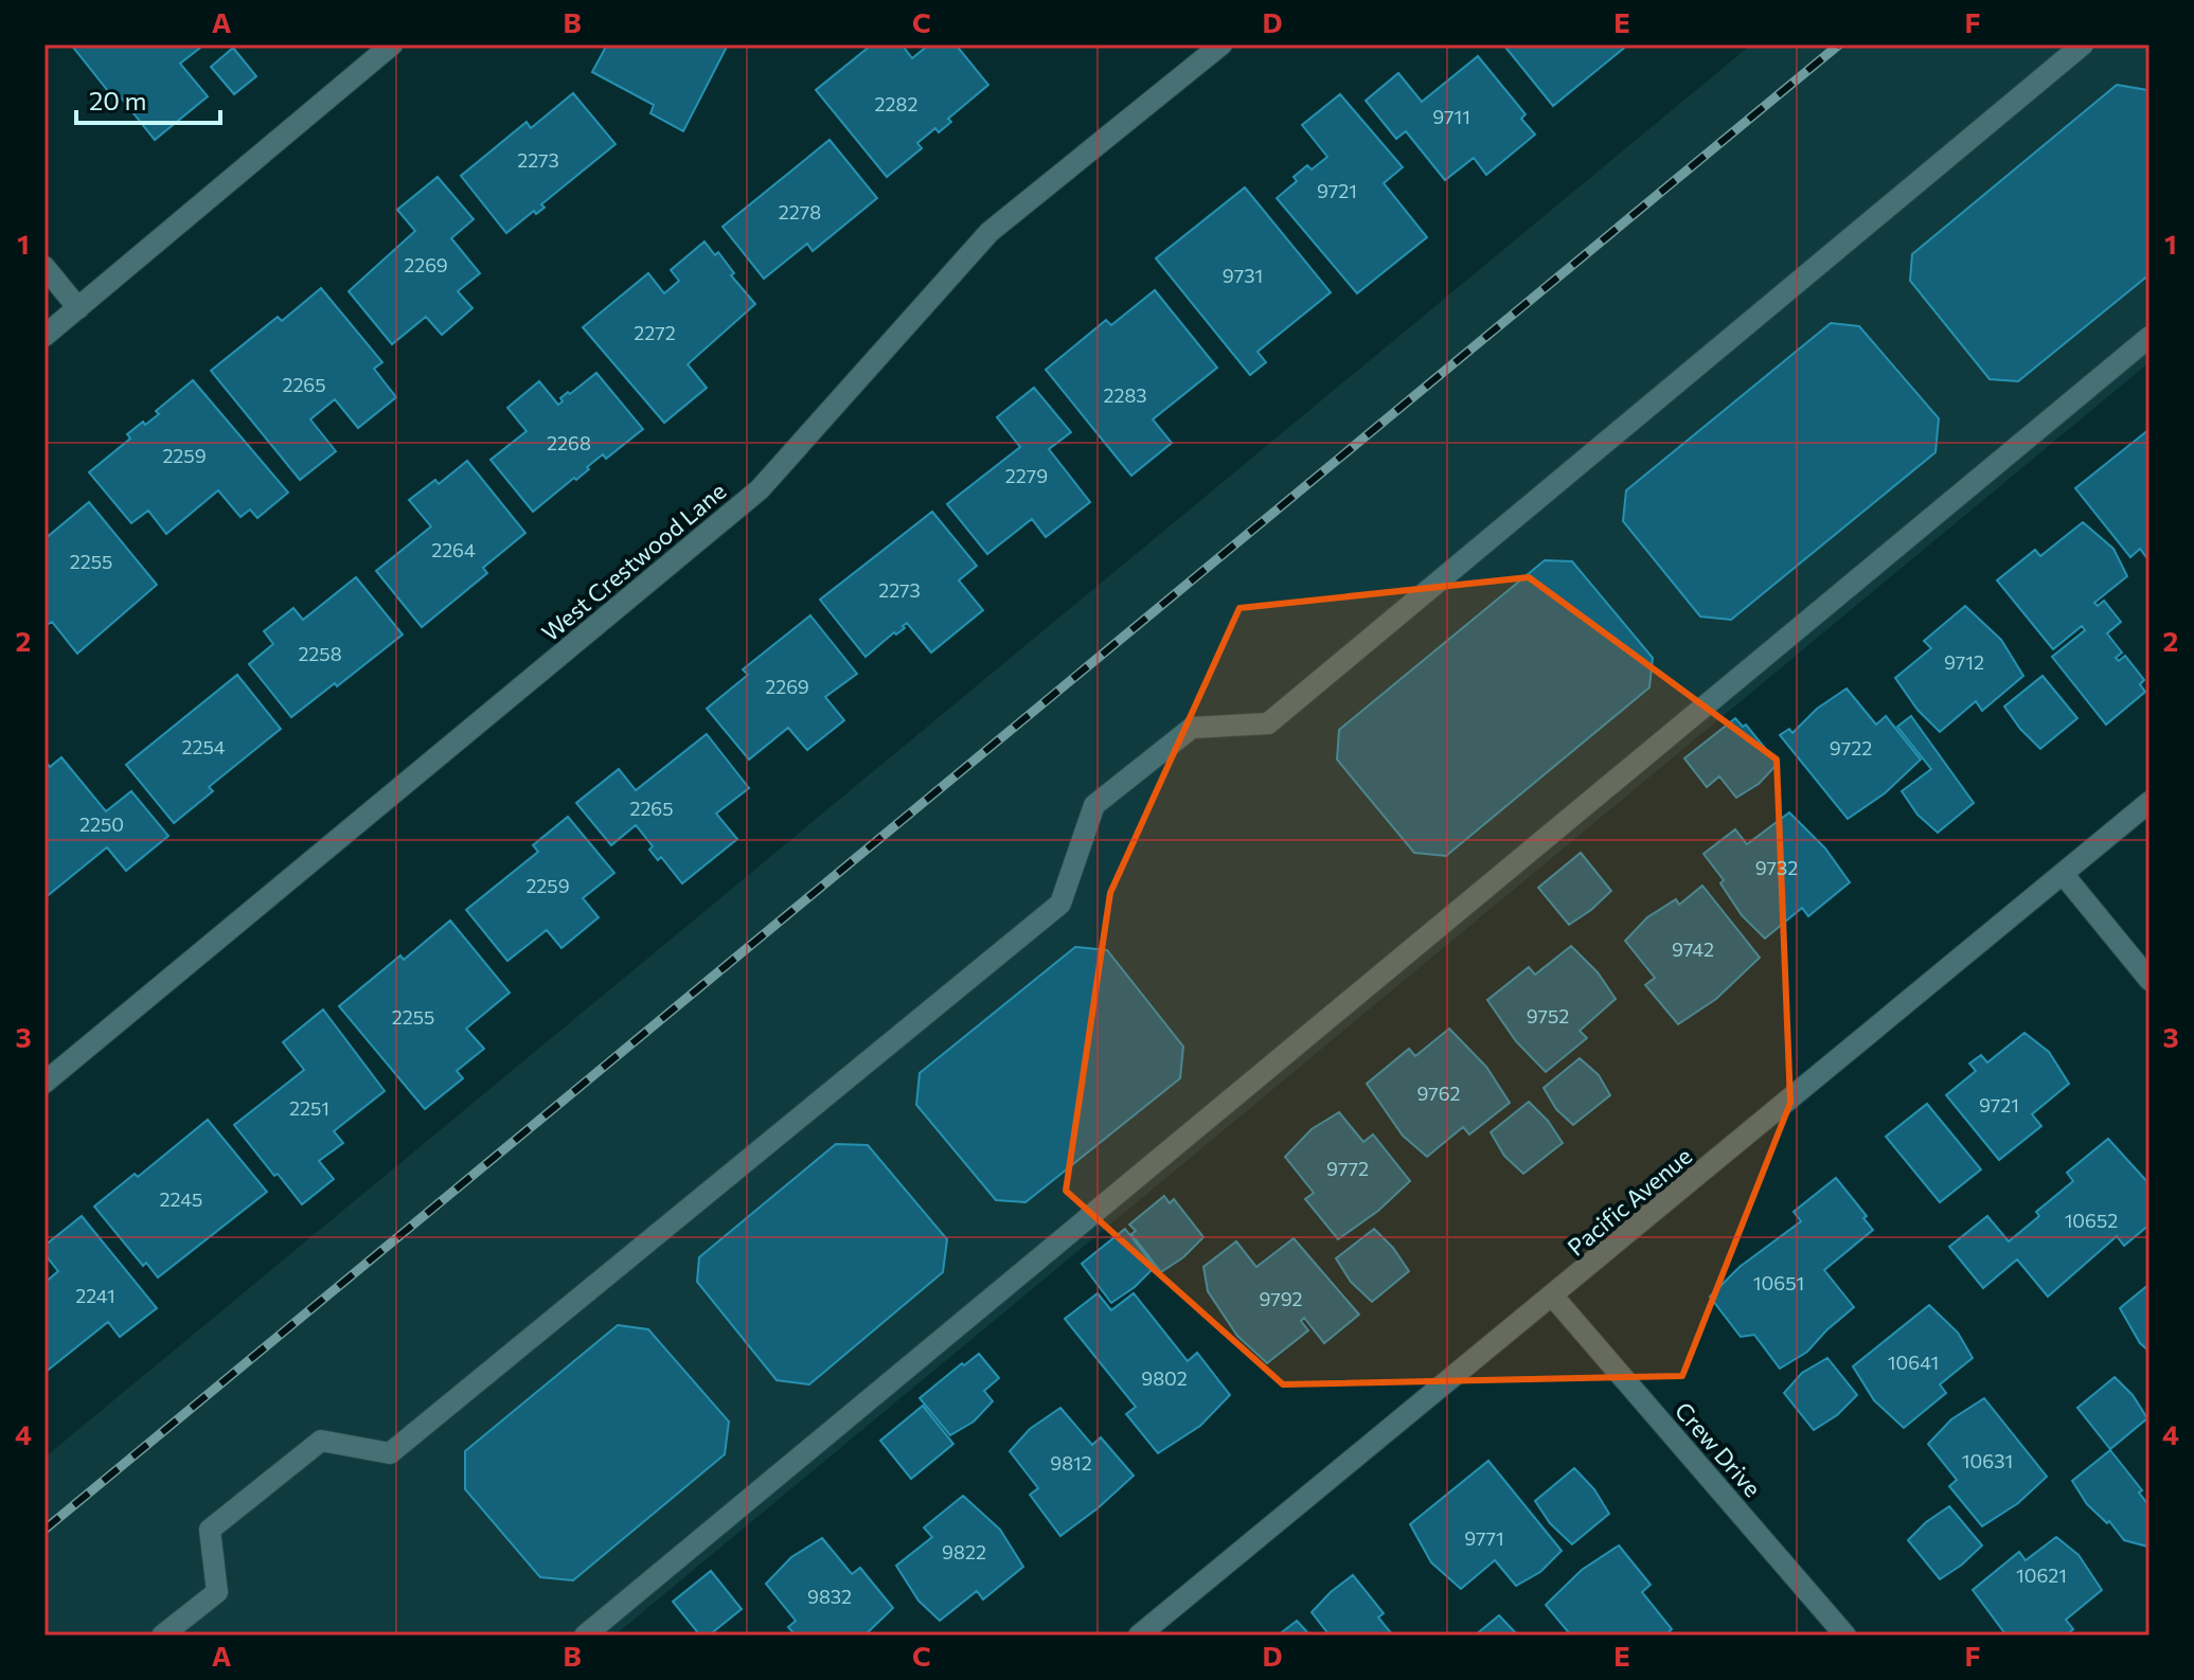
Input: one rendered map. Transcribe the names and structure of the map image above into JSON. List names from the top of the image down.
{
  "streets": {
    "street": ["West Crestwood Lane", "Pacific Avenue", "Crew Drive"]
  },
  "crossings": [
    ["Pacific Avenue", "Crew Drive"]
  ],
  "house_numbers": [
    "2282",
    "9711",
    "2273",
    "9721",
    "2278",
    "2269",
    "9731",
    "2272",
    "2265",
    "2283",
    "2268",
    "2259",
    "2279",
    "2264",
    "2255",
    "2273",
    "2258",
    "9712",
    "2269",
    "2254",
    "9722",
    "2265",
    "2250",
    "9732",
    "2259",
    "9742",
    "9752",
    "2255",
    "9762",
    "9721",
    "2251",
    "9772",
    "2245",
    "10652",
    "10651",
    "2241",
    "9792",
    "10641",
    "9802",
    "10631",
    "9812",
    "9771",
    "9822",
    "10621",
    "9832"
  ],
  "scale_bar": "20 m",
  "grid": {
    "columns": [
      "A",
      "B",
      "C",
      "D",
      "E",
      "F"
    ],
    "rows": [
      "1",
      "2",
      "3",
      "4"
    ]
  }
}
